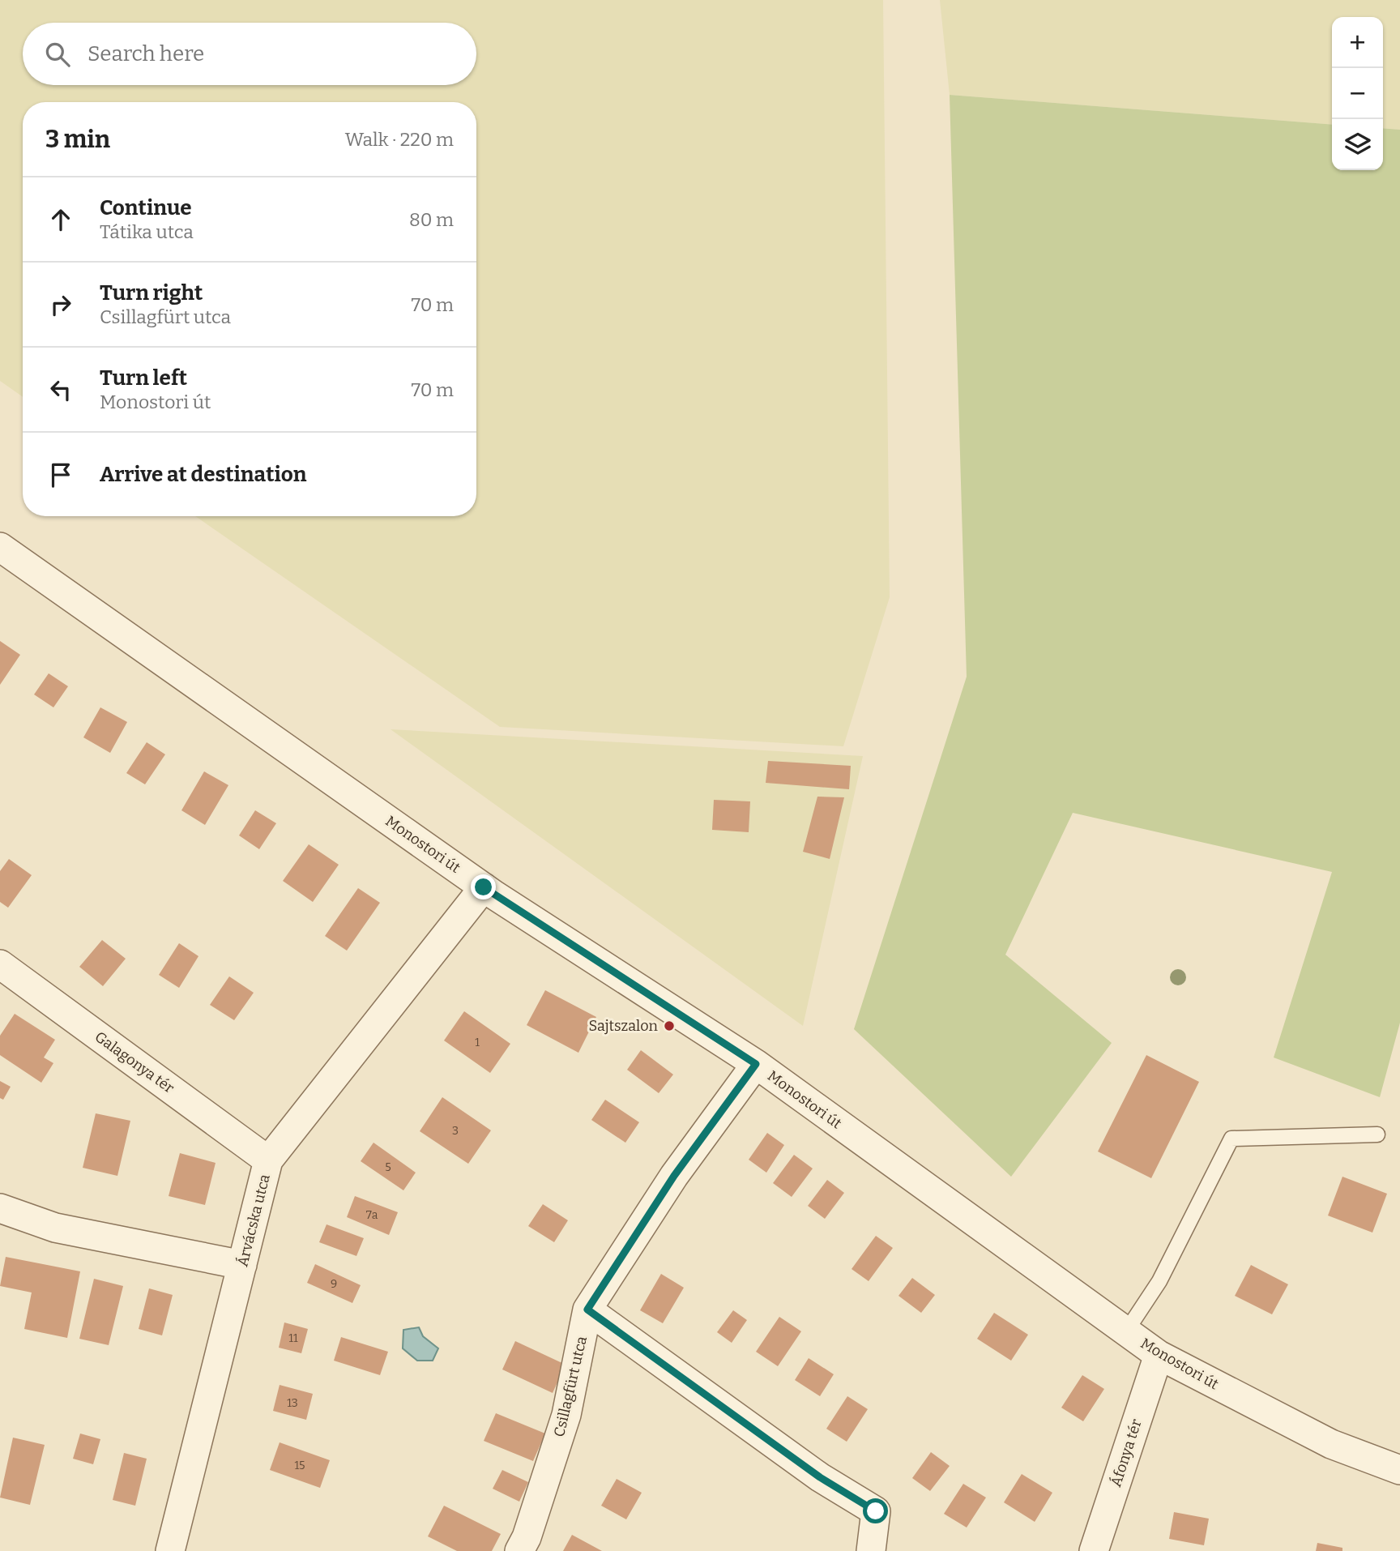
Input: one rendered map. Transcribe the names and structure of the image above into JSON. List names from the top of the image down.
{
  "streets": {
    "street": [
      "Monostori út",
      "Galagonya tér",
      "Árvácska utca",
      "Csillagfürt utca",
      "Áfonya tér"
    ]
  },
  "crossings": [
    ["Monostori út", "Árvácska utca"],
    ["Monostori út", "Csillagfürt utca"],
    ["Monostori út", "Áfonya tér"],
    ["Galagonya tér", "Árvácska utca"]
  ],
  "places": ["Sajtszalon"],
  "house_numbers": [
    "1",
    "3",
    "5",
    "7a",
    "9",
    "11",
    "13",
    "15"
  ],
  "page": {
    "map_buttons": ["+", "−"],
    "search": "Search here",
    "heading": ["3 min", "Walk · 220 m"],
    "list": [
      ["Continue", "Tátika utca", "80 m"],
      ["Turn right", "Csillagfürt utca", "70 m"],
      ["Turn left", "Monostori út", "70 m"],
      "Arrive at destination"
    ]
  }
}
